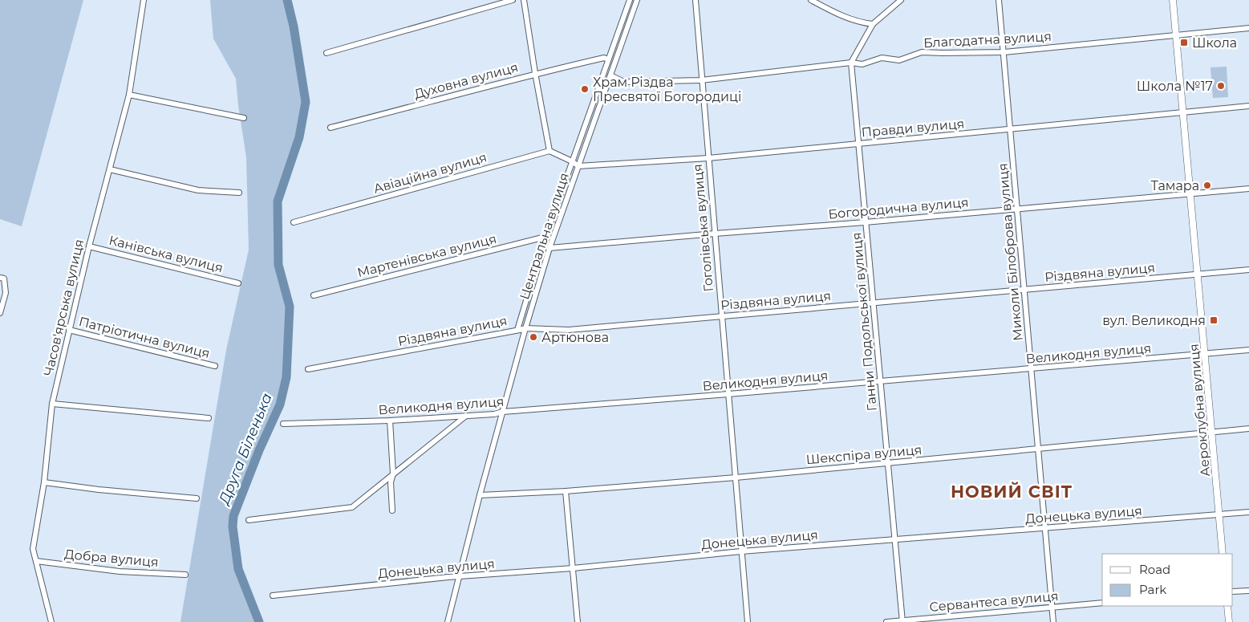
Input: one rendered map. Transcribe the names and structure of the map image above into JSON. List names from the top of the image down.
{
  "streets": {
    "street": [
      "Благодатна вулиця",
      "Духовна вулиця",
      "Правди вулиця",
      "Авіаційна вулиця",
      "Богородична вулиця",
      "Гоголівська вулиця",
      "Центральна вулиця",
      "Миколи Білоброва вулиця",
      "Канівська вулиця",
      "Мартенівська вулиця",
      "Різдвяна вулиця",
      "Часов'ярська вулиця",
      "Ганни Подольської вулиця",
      "Патріотична вулиця",
      "Великодня вулиця",
      "Аероклубна вулиця",
      "Шекспіра вулиця",
      "Донецька вулиця",
      "Добра вулиця",
      "Сервантеса вулиця"
    ]
  },
  "crossings": [
    ["Благодатна вулиця", "Гоголівська вулиця"],
    ["Благодатна вулиця", "Центральна вулиця"],
    ["Благодатна вулиця", "Миколи Білоброва вулиця"],
    ["Благодатна вулиця", "Ганни Подольської вулиця"],
    ["Благодатна вулиця", "Аероклубна вулиця"],
    ["Духовна вулиця", "Центральна вулиця"],
    ["Правди вулиця", "Гоголівська вулиця"],
    ["Правди вулиця", "Центральна вулиця"],
    ["Правди вулиця", "Миколи Білоброва вулиця"],
    ["Правди вулиця", "Ганни Подольської вулиця"],
    ["Правди вулиця", "Аероклубна вулиця"],
    ["Богородична вулиця", "Гоголівська вулиця"],
    ["Богородична вулиця", "Центральна вулиця"],
    ["Богородична вулиця", "Миколи Білоброва вулиця"],
    ["Богородична вулиця", "Ганни Подольської вулиця"],
    ["Богородична вулиця", "Аероклубна вулиця"],
    ["Гоголівська вулиця", "Різдвяна вулиця"],
    ["Гоголівська вулиця", "Великодня вулиця"],
    ["Гоголівська вулиця", "Шекспіра вулиця"],
    ["Гоголівська вулиця", "Донецька вулиця"],
    ["Центральна вулиця", "Мартенівська вулиця"],
    ["Центральна вулиця", "Різдвяна вулиця"],
    ["Центральна вулиця", "Великодня вулиця"],
    ["Центральна вулиця", "Шекспіра вулиця"],
    ["Центральна вулиця", "Донецька вулиця"],
    ["Миколи Білоброва вулиця", "Різдвяна вулиця"],
    ["Миколи Білоброва вулиця", "Великодня вулиця"],
    ["Миколи Білоброва вулиця", "Шекспіра вулиця"],
    ["Миколи Білоброва вулиця", "Донецька вулиця"],
    ["Миколи Білоброва вулиця", "Сервантеса вулиця"],
    ["Канівська вулиця", "Часов'ярська вулиця"],
    ["Різдвяна вулиця", "Ганни Подольської вулиця"],
    ["Різдвяна вулиця", "Аероклубна вулиця"],
    ["Часов'ярська вулиця", "Патріотична вулиця"],
    ["Часов'ярська вулиця", "Добра вулиця"],
    ["Ганни Подольської вулиця", "Великодня вулиця"],
    ["Ганни Подольської вулиця", "Шекспіра вулиця"],
    ["Ганни Подольської вулиця", "Донецька вулиця"],
    ["Ганни Подольської вулиця", "Сервантеса вулиця"],
    ["Великодня вулиця", "Аероклубна вулиця"],
    ["Аероклубна вулиця", "Шекспіра вулиця"],
    ["Аероклубна вулиця", "Донецька вулиця"]
  ],
  "districts": ["НОВИЙ СВІТ"],
  "water": ["Друга Біленька"],
  "places": {
    "transit": ["Школа", "вул. Великодня"],
    "other": [
      "Школа №17",
      "Храм Різдва Пресвятої Богородиці",
      "Тамара",
      "Артюнова"
    ]
  },
  "legend": ["Road", "Park"]
}
